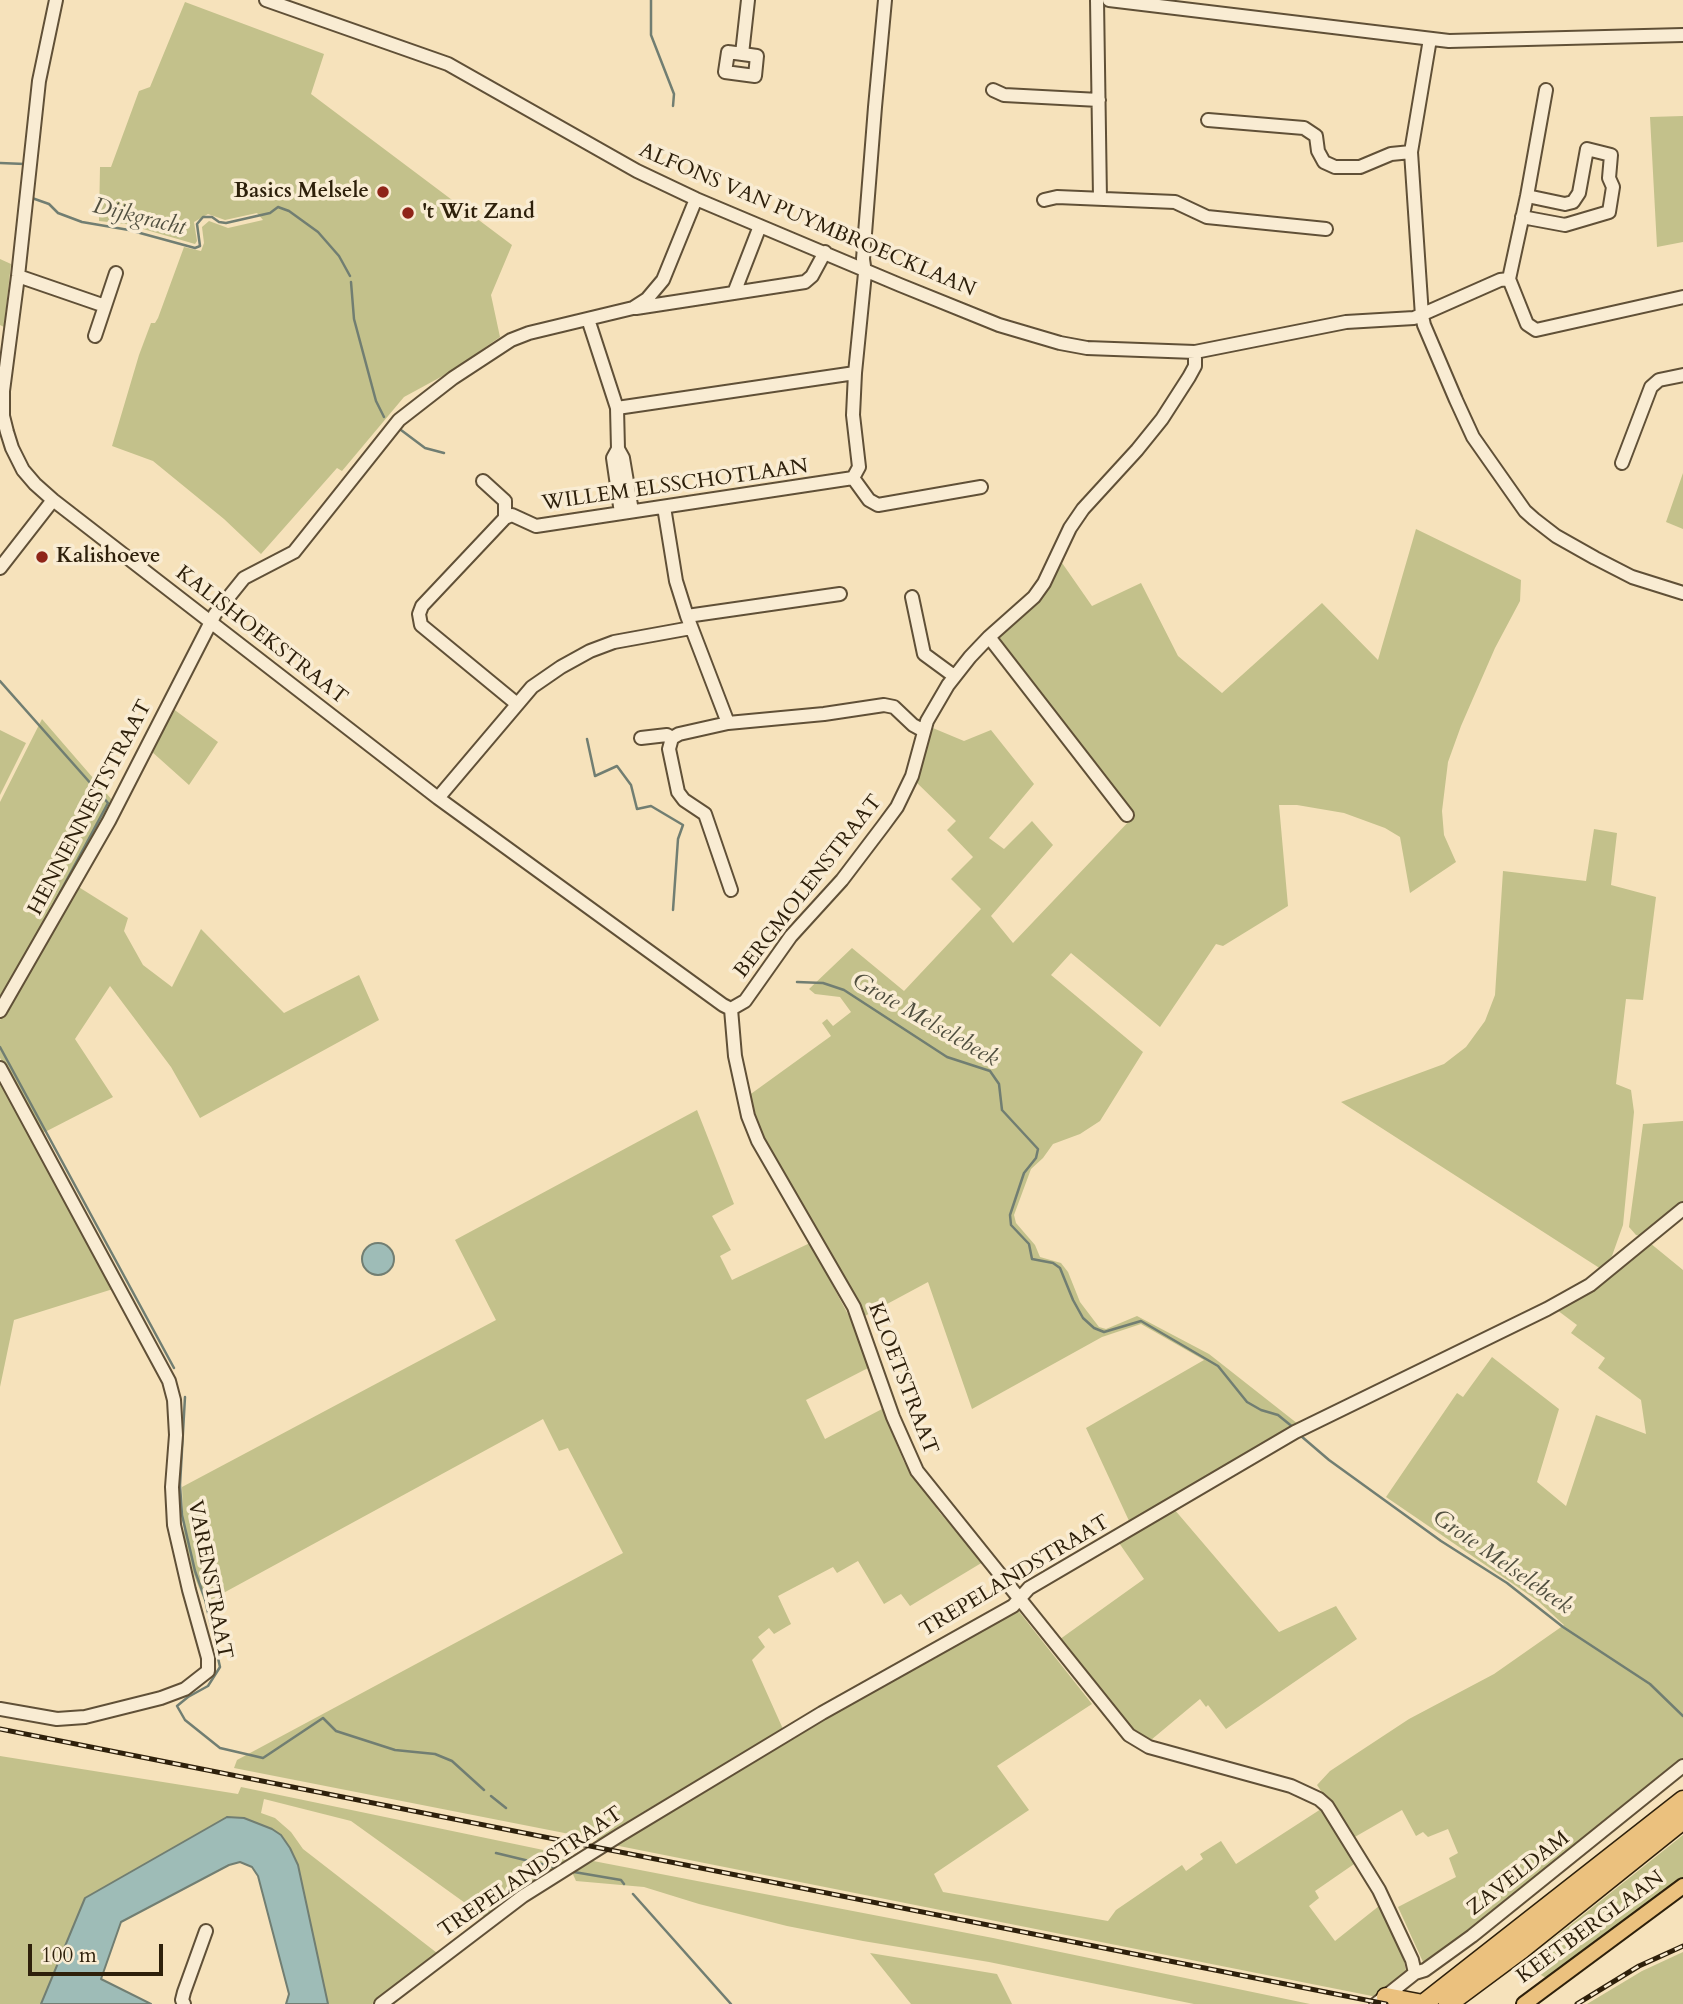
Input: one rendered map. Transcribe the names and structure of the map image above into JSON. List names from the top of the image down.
{
  "streets": {
    "main road": ["KEETBERGLAAN"],
    "street": [
      "ALFONS VAN PUYMBROECKLAAN",
      "WILLEM ELSSCHOTLAAN",
      "KALISHOEKSTRAAT",
      "HENNENNESTSTRAAT",
      "BERGMOLENSTRAAT",
      "KLOETSTRAAT",
      "TREPELANDSTRAAT",
      "VARENSTRAAT",
      "ZAVELDAM"
    ]
  },
  "crossings": [
    ["ALFONS VAN PUYMBROECKLAAN", "HENNENNESTSTRAAT"],
    ["ALFONS VAN PUYMBROECKLAAN", "BERGMOLENSTRAAT"],
    ["KALISHOEKSTRAAT", "HENNENNESTSTRAAT"],
    ["KALISHOEKSTRAAT", "BERGMOLENSTRAAT"],
    ["KALISHOEKSTRAAT", "KLOETSTRAAT"],
    ["BERGMOLENSTRAAT", "KLOETSTRAAT"],
    ["KLOETSTRAAT", "TREPELANDSTRAAT"],
    ["KLOETSTRAAT", "ZAVELDAM"]
  ],
  "water": ["Dijkgracht", "Grote Melselebeek"],
  "places": ["Basics Melsele", "'t Wit Zand", "Kalishoeve"],
  "scale_bar": "100 m"
}
